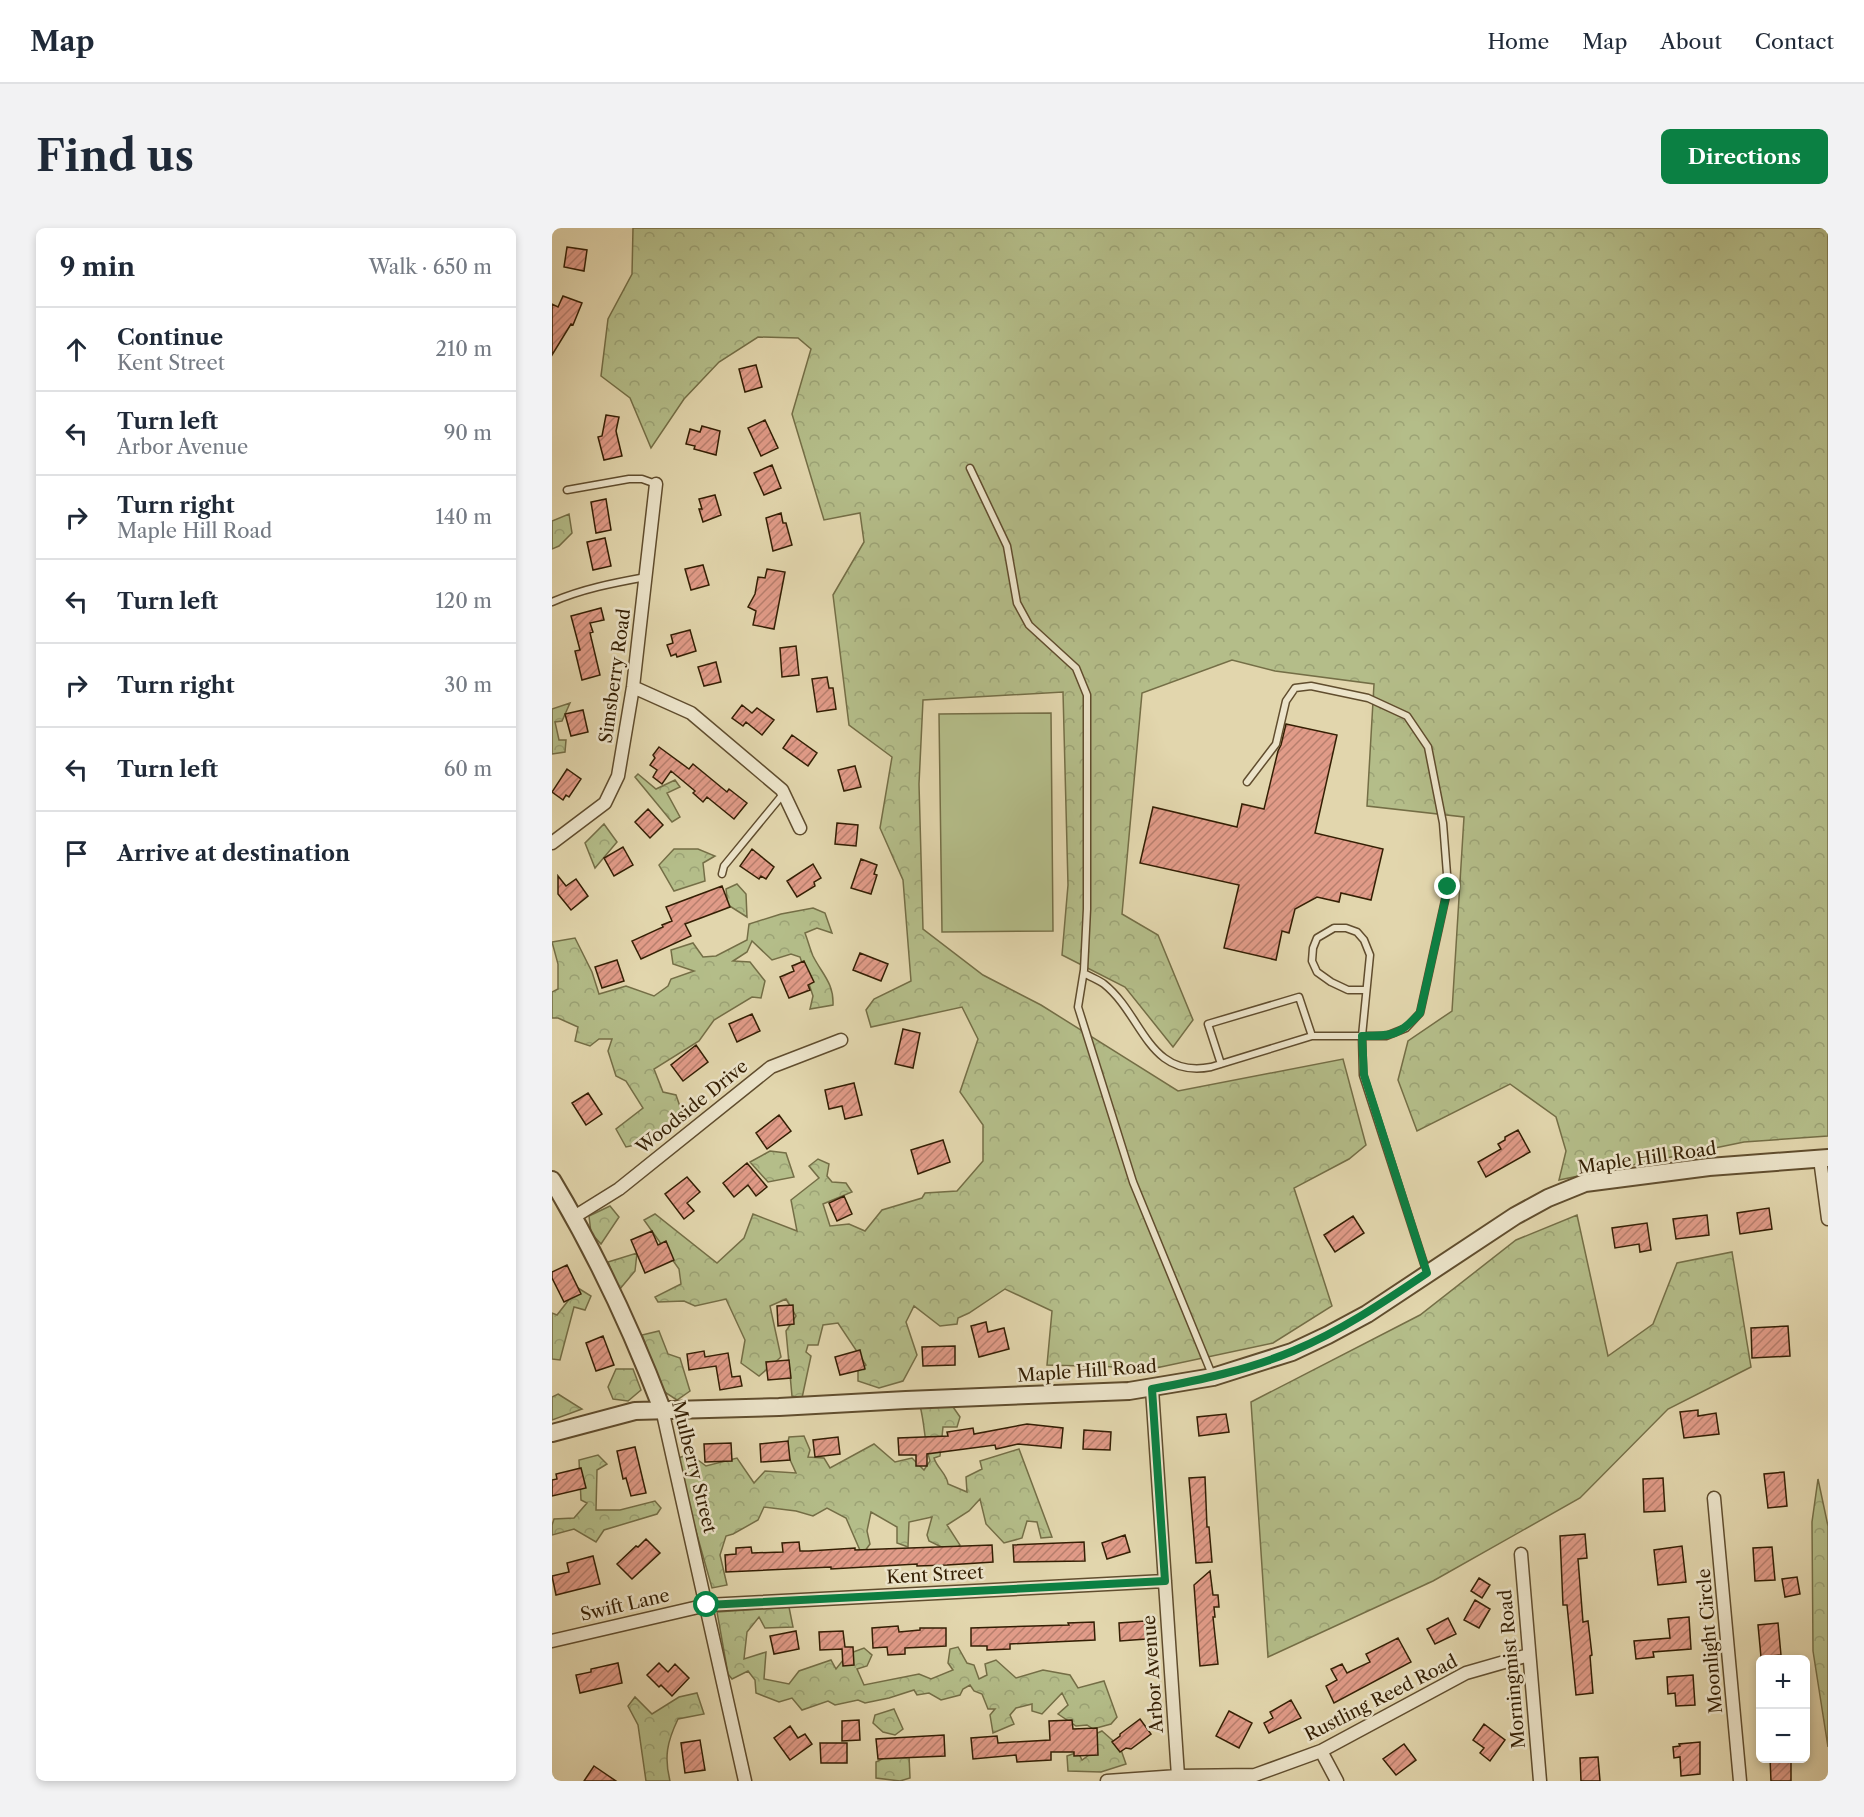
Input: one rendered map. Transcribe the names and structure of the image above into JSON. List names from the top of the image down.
{
  "streets": {
    "street": [
      "Simsberry Road",
      "Woodside Drive",
      "Maple Hill Road",
      "Mulberry Street",
      "Kent Street",
      "Swift Lane",
      "Moonlight Circle",
      "Morningmist Road",
      "Arbor Avenue",
      "Rustling Reed Road"
    ]
  },
  "crossings": [
    ["Woodside Drive", "Mulberry Street"],
    ["Maple Hill Road", "Mulberry Street"],
    ["Maple Hill Road", "Arbor Avenue"],
    ["Mulberry Street", "Kent Street"],
    ["Mulberry Street", "Swift Lane"],
    ["Kent Street", "Swift Lane"],
    ["Kent Street", "Arbor Avenue"],
    ["Morningmist Road", "Rustling Reed Road"],
    ["Arbor Avenue", "Rustling Reed Road"]
  ],
  "page": {
    "header": "Map",
    "nav": [
      "Home",
      "Map",
      "About",
      "Contact"
    ],
    "buttons": "Directions",
    "title": "Find us",
    "heading": ["9 min", "Walk · 650 m"],
    "list": [
      ["Continue", "Kent Street", "210 m"],
      ["Turn left", "Arbor Avenue", "90 m"],
      ["Turn right", "Maple Hill Road", "140 m"],
      ["Turn left", "120 m"],
      ["Turn right", "30 m"],
      ["Turn left", "60 m"],
      "Arrive at destination"
    ],
    "map_buttons": ["+", "−"]
  }
}
